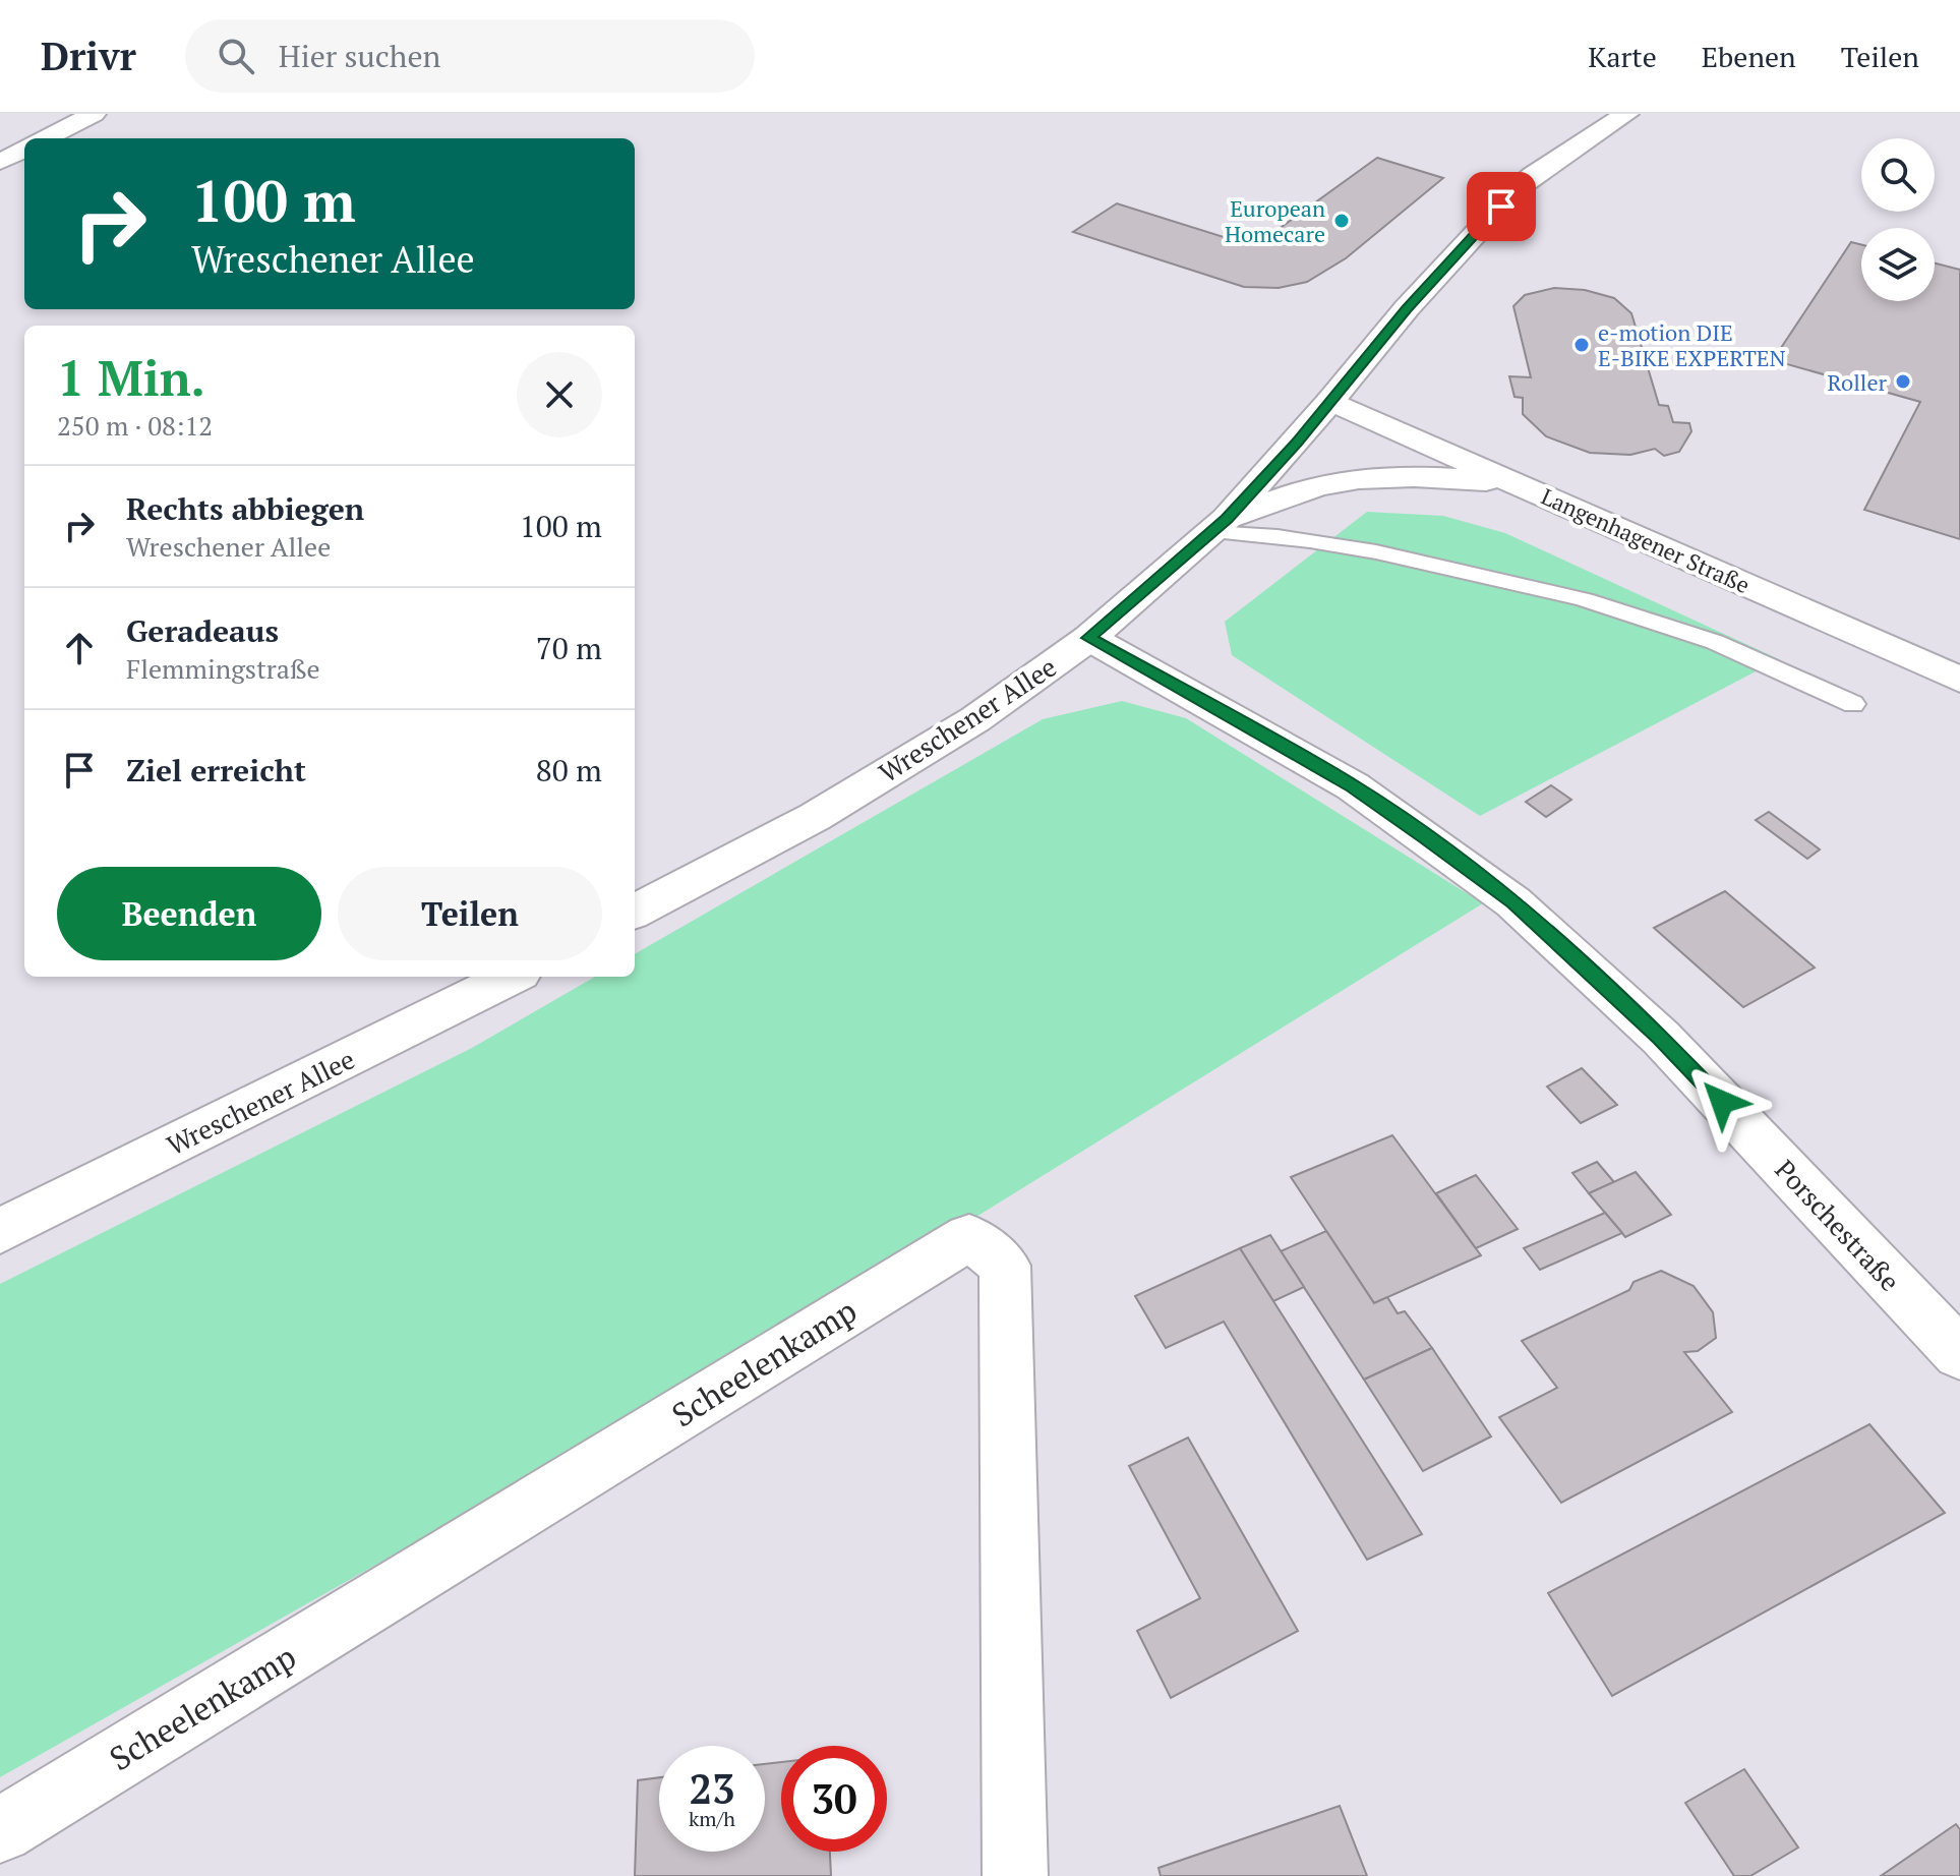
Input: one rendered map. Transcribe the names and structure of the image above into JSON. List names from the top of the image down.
{
  "streets": {
    "street": [
      "Langenhagener Straße",
      "Wreschener Allee",
      "Porschestraße",
      "Scheelenkamp"
    ]
  },
  "crossings": [
    ["Langenhagener Straße", "Wreschener Allee"],
    ["Wreschener Allee", "Porschestraße"]
  ],
  "places": ["European Homecare", "e-motion DIE E-BIKE EXPERTEN", "Roller"],
  "page": {
    "header": "Drivr",
    "search": "Hier suchen",
    "nav": ["Karte", "Ebenen", "Teilen"],
    "turn": ["100 m", "Wreschener Allee"],
    "heading": ["1 Min.", "250 m · 08:12"],
    "list": [
      {
        "name": "Rechts abbiegen",
        "note": "Wreschener Allee",
        "value": "100 m"
      },
      {
        "name": "Geradeaus",
        "note": "Flemmingstraße",
        "value": "70 m"
      },
      {
        "name": "Ziel erreicht",
        "value": "80 m"
      }
    ],
    "buttons": ["Beenden", "Teilen"],
    "speed": "23 km/h",
    "limit": "30"
  }
}
